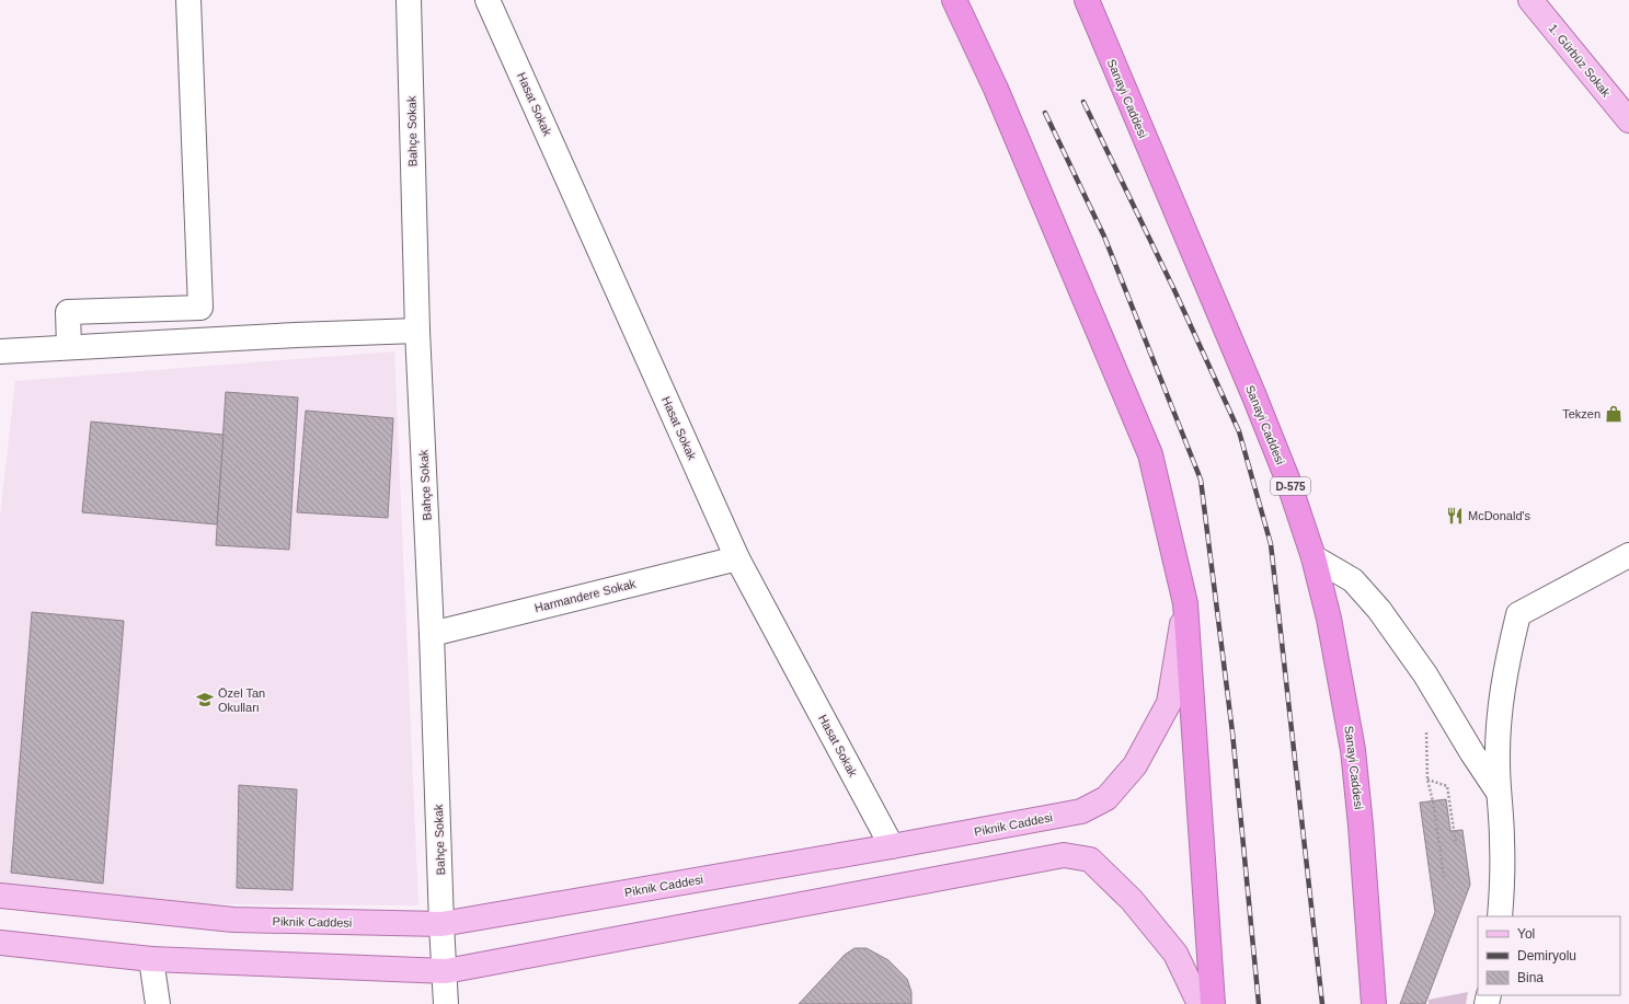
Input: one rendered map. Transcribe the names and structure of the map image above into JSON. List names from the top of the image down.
{
  "streets": {
    "highway": ["Sanayi Caddesi", "D-575"],
    "main road": ["1. Gürbüz Sokak", "Piknik Caddesi"],
    "street": ["Hasat Sokak", "Bahçe Sokak", "Harmandere Sokak"]
  },
  "crossings": [
    ["Hasat Sokak", "Harmandere Sokak"],
    ["Hasat Sokak", "Piknik Caddesi"],
    ["Bahçe Sokak", "Harmandere Sokak"],
    ["Bahçe Sokak", "Piknik Caddesi"]
  ],
  "places": {
    "shop": ["Tekzen"],
    "restaurant": ["McDonald's"],
    "school or university": ["Özel Tan Okulları"]
  },
  "legend": ["Yol", "Demiryolu", "Bina"]
}
